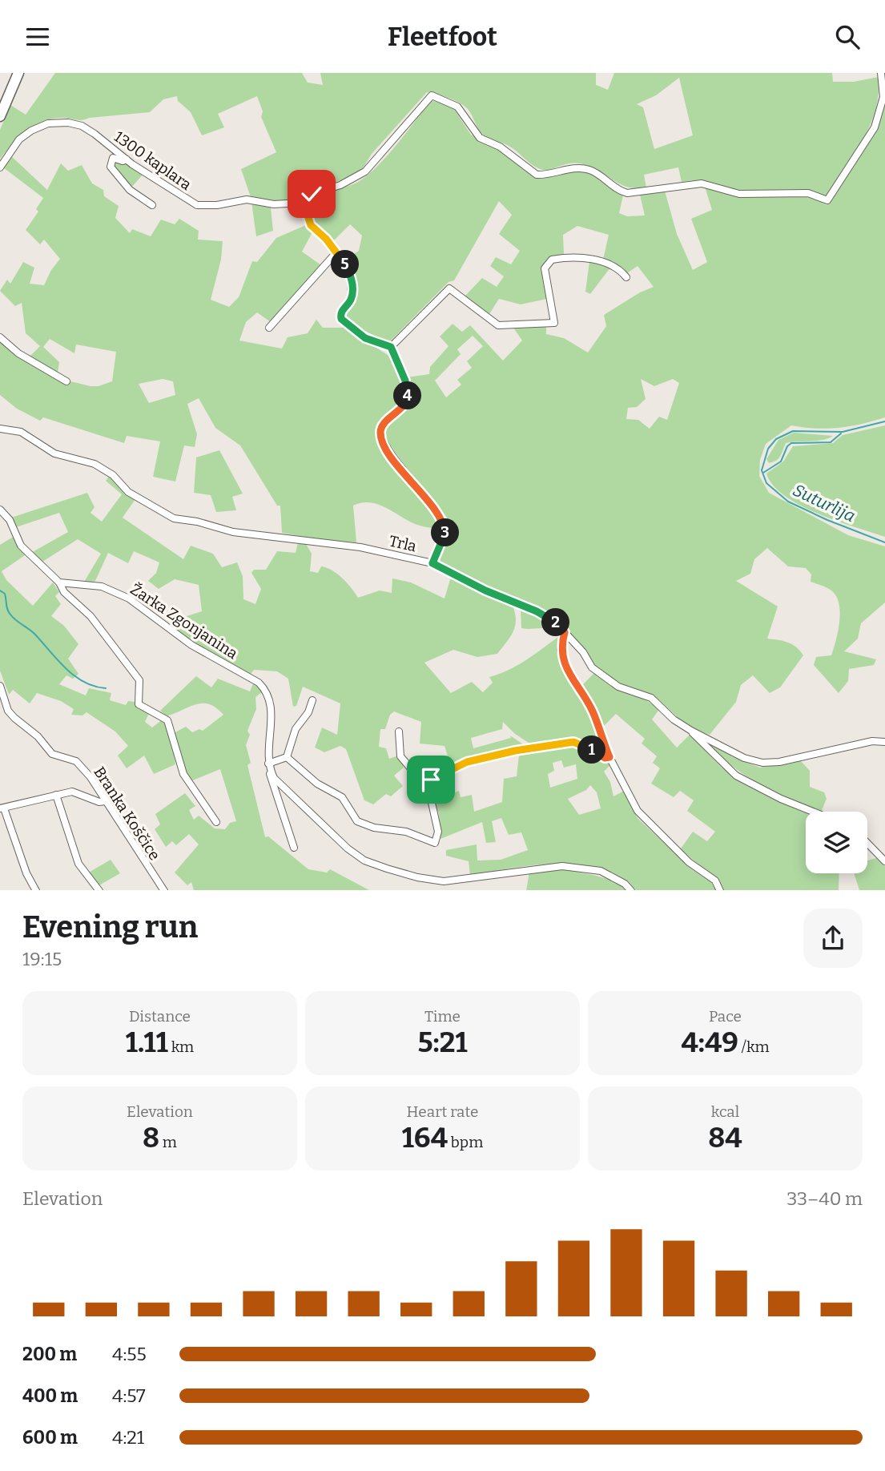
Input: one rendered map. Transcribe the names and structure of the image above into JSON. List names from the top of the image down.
{
  "streets": {
    "street": [
      "1300 kaplara",
      "Trla",
      "Žarka Zgonjanina",
      "Branka Koščice"
    ]
  },
  "water": ["Suturlija"],
  "page": {
    "header": "Fleetfoot",
    "pins": [
      "5",
      "4",
      "3",
      "2",
      "1"
    ],
    "heading": ["Evening run", "19:15"],
    "stats": [
      ["Distance", "1.11 km"],
      ["Time", "5:21"],
      ["Pace", "4:49 /km"],
      ["Elevation", "8 m"],
      ["Heart rate", "164 bpm"],
      ["kcal", "84"]
    ],
    "chart": ["Elevation", "33–40 m"],
    "list": [
      {
        "name": "200 m",
        "note": "4:55"
      },
      {
        "name": "400 m",
        "note": "4:57"
      },
      {
        "name": "600 m",
        "note": "4:21"
      }
    ]
  }
}
